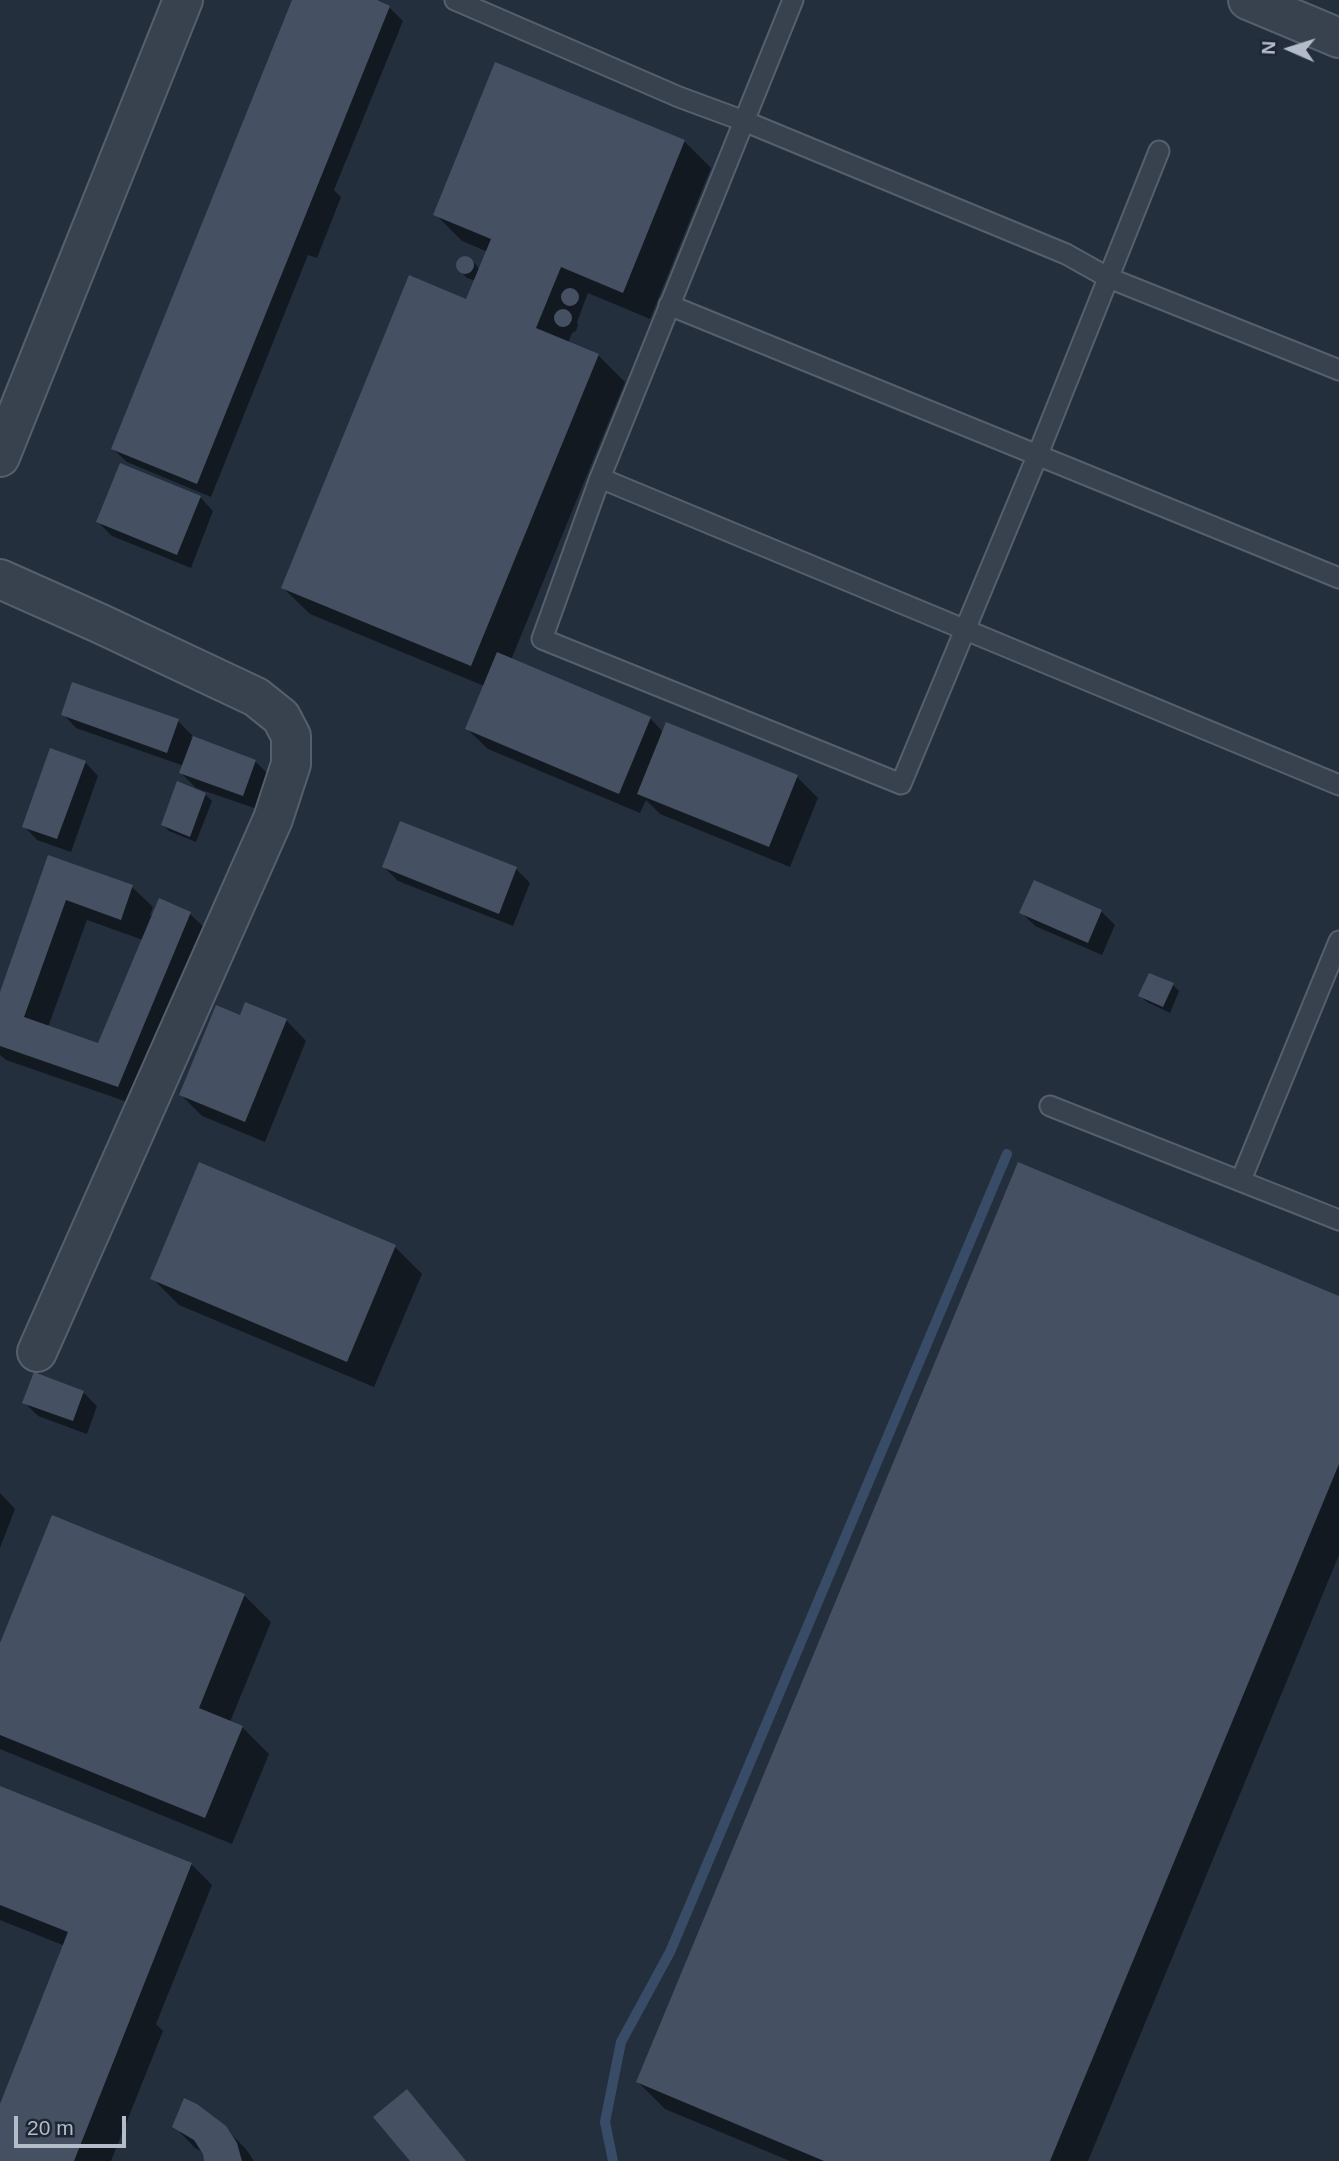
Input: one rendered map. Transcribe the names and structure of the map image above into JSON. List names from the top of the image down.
{
  "scale_bar": "20 m",
  "north": "left"
}
